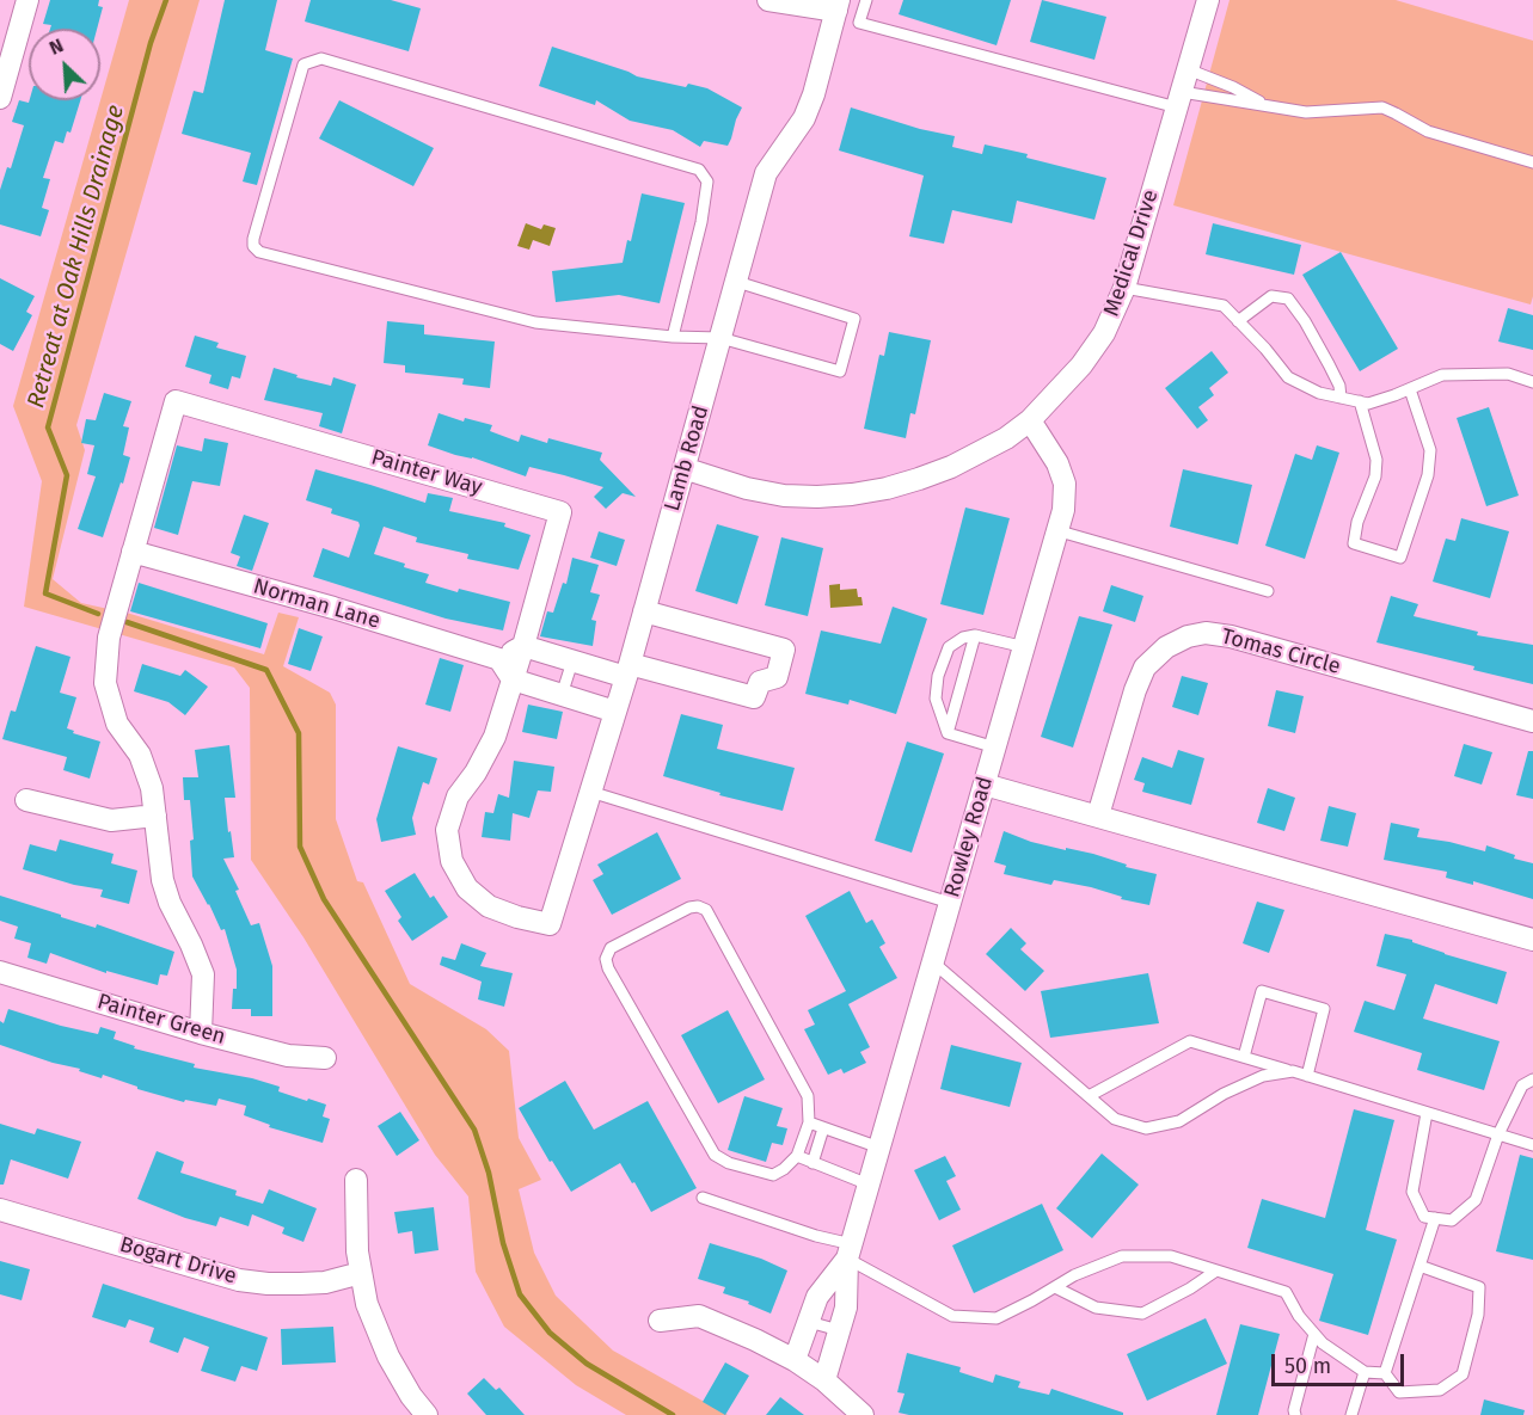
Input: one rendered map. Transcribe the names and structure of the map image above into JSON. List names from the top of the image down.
{
  "streets": {
    "street": [
      "Medical Drive",
      "Lamb Road",
      "Painter Way",
      "Norman Lane",
      "Tomas Circle",
      "Rowley Road",
      "Painter Green",
      "Bogart Drive"
    ]
  },
  "crossings": [
    ["Medical Drive", "Lamb Road"],
    ["Medical Drive", "Rowley Road"],
    ["Lamb Road", "Painter Way"],
    ["Painter Way", "Norman Lane"],
    ["Painter Way", "Painter Green"]
  ],
  "water": ["Retreat at Oak Hills Drainage"],
  "scale_bar": "50 m",
  "north": "top left"
}
